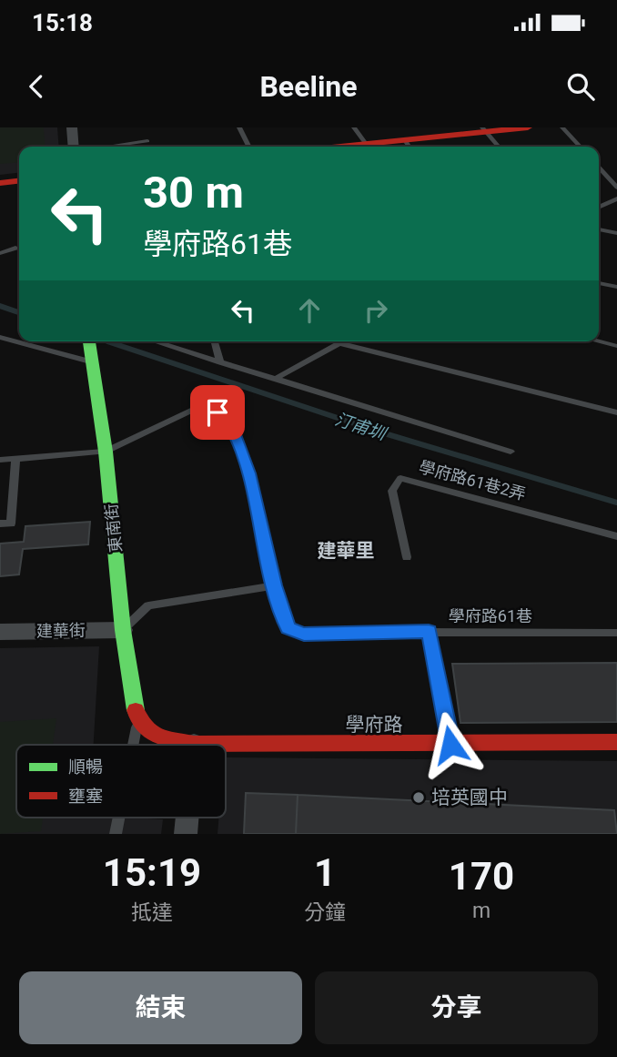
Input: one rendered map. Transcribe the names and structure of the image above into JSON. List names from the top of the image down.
{
  "streets": {
    "street": ["東南街", "建華街", "學府路"],
    "lane": ["學府路61巷2弄", "學府路61巷"]
  },
  "crossings": [
    ["東南街", "建華街"],
    ["東南街", "學府路"]
  ],
  "districts": ["建華里"],
  "water": ["汀甫圳"],
  "places": ["培英國中"],
  "legend": ["順暢", "壅塞"],
  "page": {
    "status": "15:18",
    "header": "Beeline",
    "turn": ["30 m", "學府路61巷"],
    "eta": [
      "15:19",
      "抵達",
      "1",
      "分鐘",
      "170",
      "m"
    ],
    "buttons": ["結束", "分享"]
  }
}
